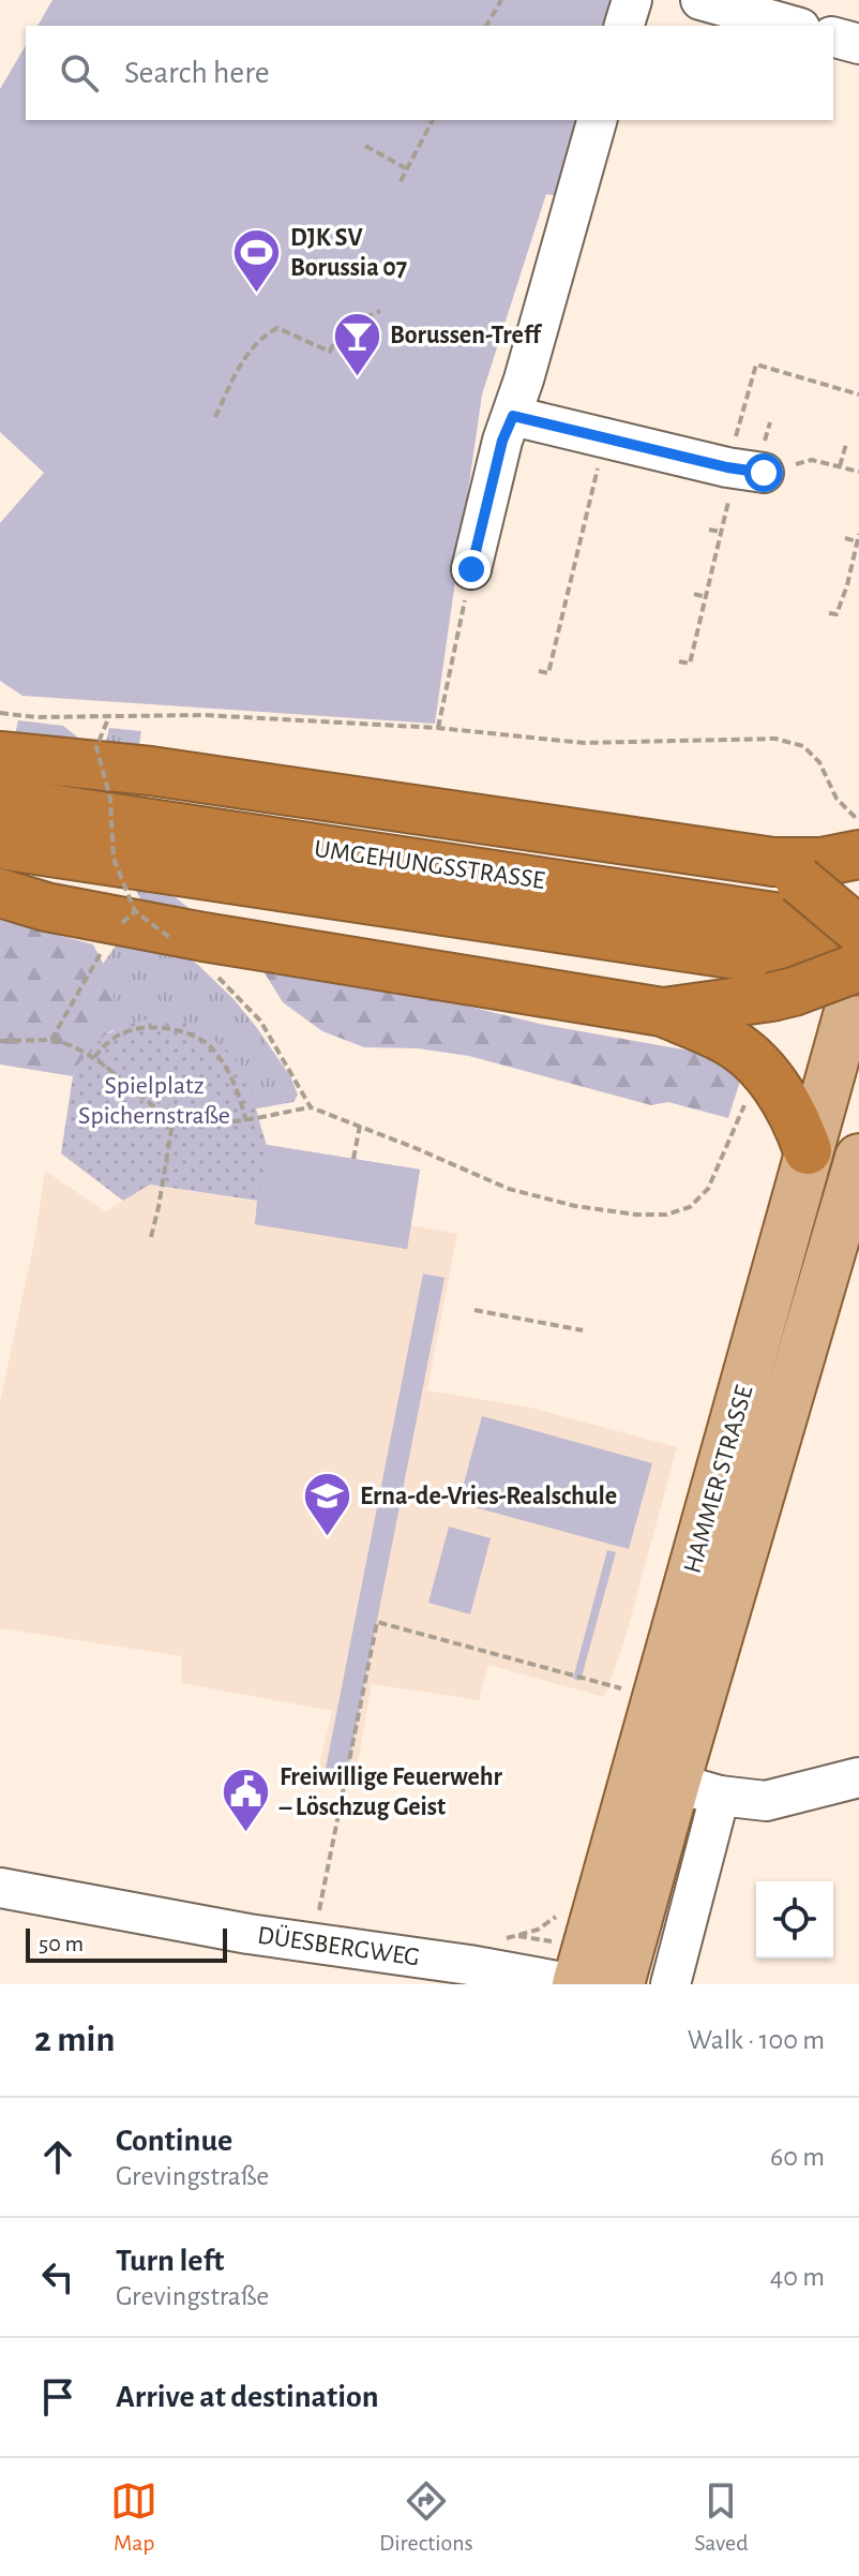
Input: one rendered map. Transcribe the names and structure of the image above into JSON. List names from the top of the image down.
{
  "streets": {
    "highway": ["UMGEHUNGSSTRASSE"],
    "main road": ["HAMMER STRASSE"],
    "street": ["DÜESBERGWEG"]
  },
  "crossings": [
    ["UMGEHUNGSSTRASSE", "HAMMER STRASSE"],
    ["HAMMER STRASSE", "DÜESBERGWEG"]
  ],
  "parks": ["Spielplatz Spichernstraße"],
  "places": {
    "sports": ["DJK SV Borussia 07"],
    "bar": ["Borussen-Treff"],
    "school or university": ["Erna-de-Vries-Realschule"],
    "public building": ["Freiwillige Feuerwehr – Löschzug Geist"]
  },
  "scale_bar": "50 m",
  "page": {
    "search": "Search here",
    "scale": "50 m",
    "heading": ["2 min", "Walk · 100 m"],
    "list": [
      ["Continue", "Grevingstraße", "60 m"],
      ["Turn left", "Grevingstraße", "40 m"],
      "Arrive at destination"
    ],
    "nav": ["Map", "Directions", "Saved"]
  }
}
